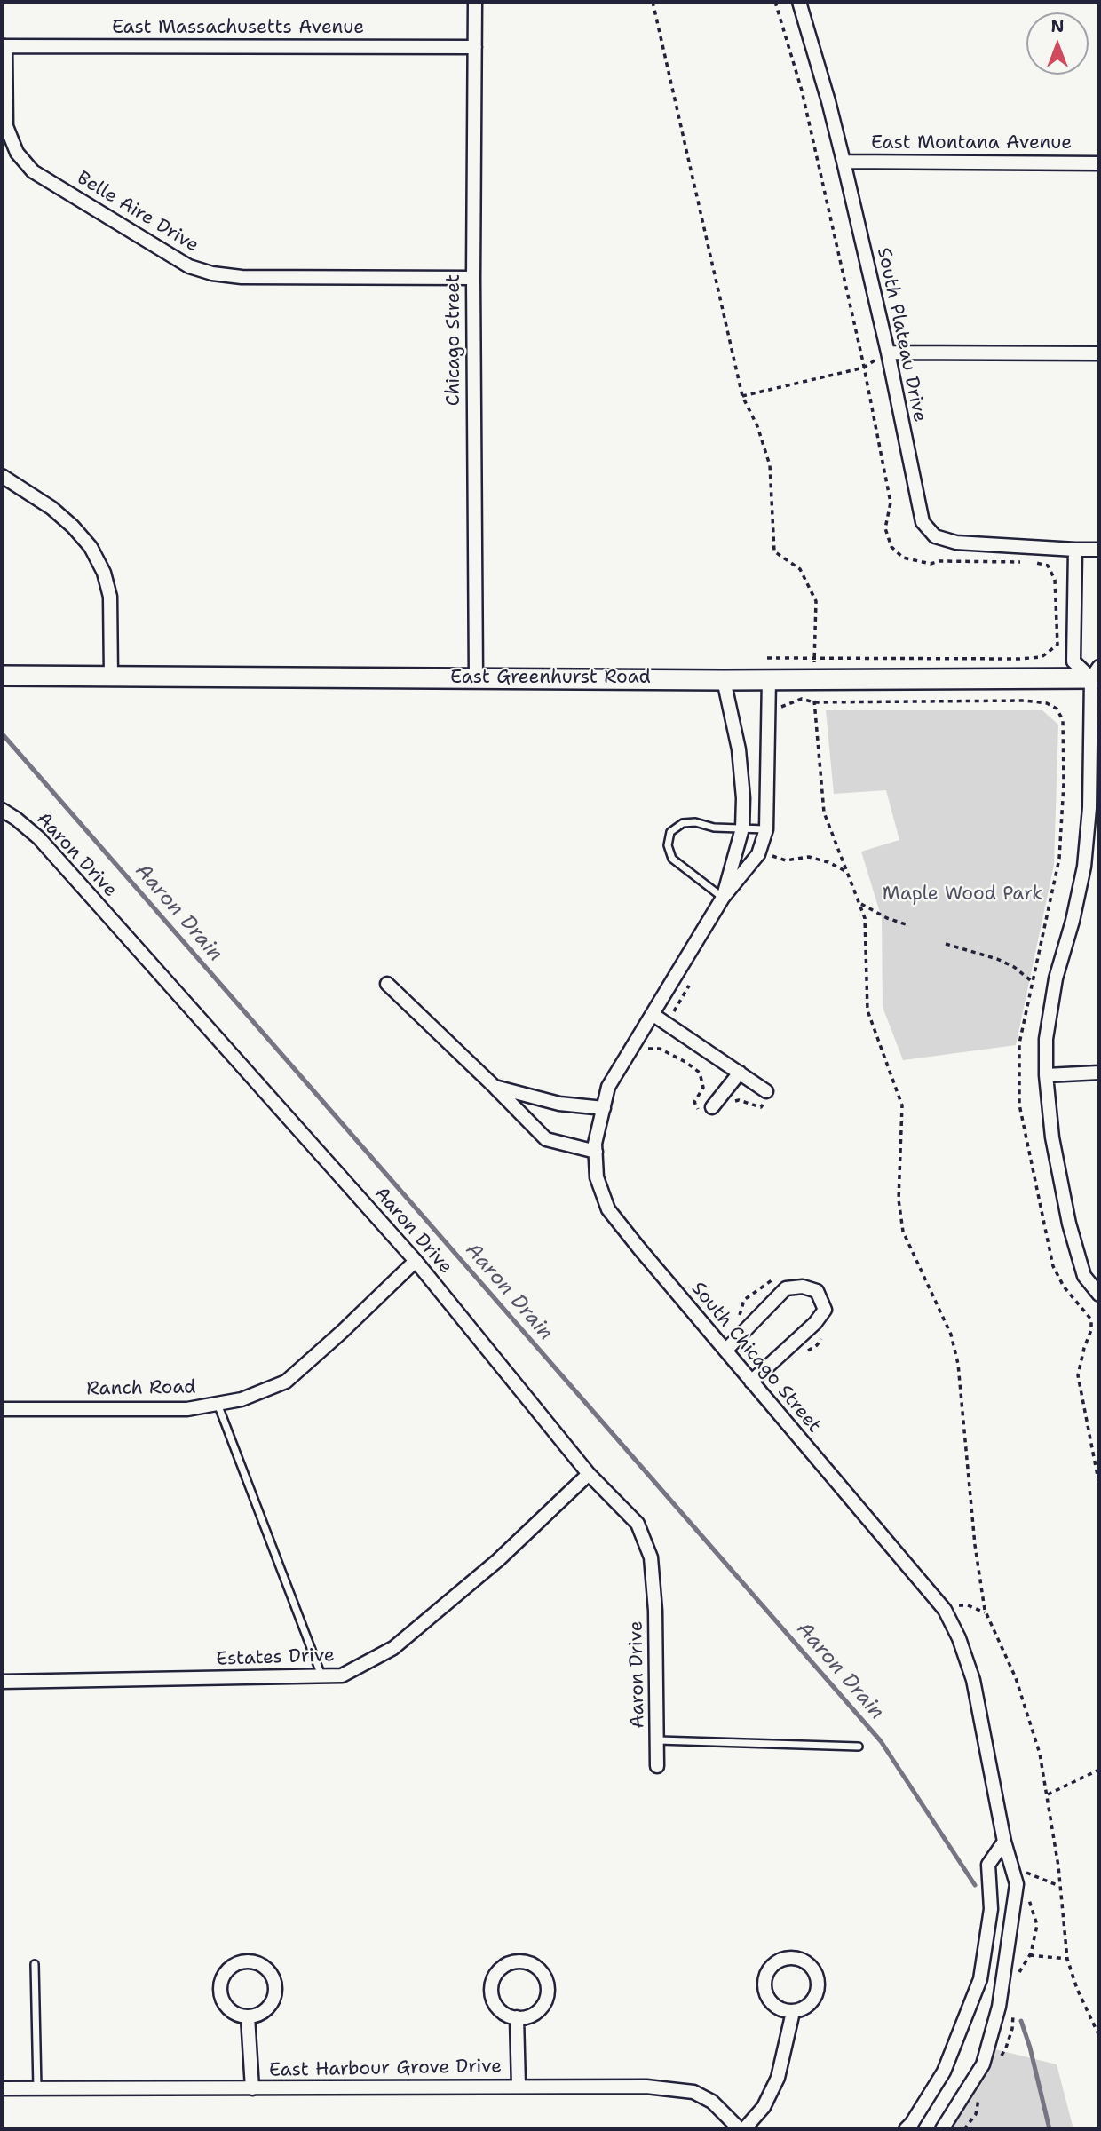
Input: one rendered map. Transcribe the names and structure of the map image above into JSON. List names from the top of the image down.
{
  "streets": {
    "main road": ["East Greenhurst Road"],
    "street": [
      "East Massachusetts Avenue",
      "East Montana Avenue",
      "Belle Aire Drive",
      "South Plateau Drive",
      "Chicago Street",
      "Aaron Drive",
      "South Chicago Street",
      "Ranch Road",
      "Estates Drive",
      "East Harbour Grove Drive"
    ]
  },
  "crossings": [
    ["East Massachusetts Avenue", "Belle Aire Drive"],
    ["East Massachusetts Avenue", "Chicago Street"],
    ["East Montana Avenue", "South Plateau Drive"],
    ["Belle Aire Drive", "Chicago Street"],
    ["Chicago Street", "East Greenhurst Road"],
    ["East Greenhurst Road", "South Chicago Street"],
    ["Aaron Drive", "Ranch Road"],
    ["Aaron Drive", "Estates Drive"]
  ],
  "water": ["Aaron Drain"],
  "parks": ["Maple Wood Park"],
  "north": "top"
}
